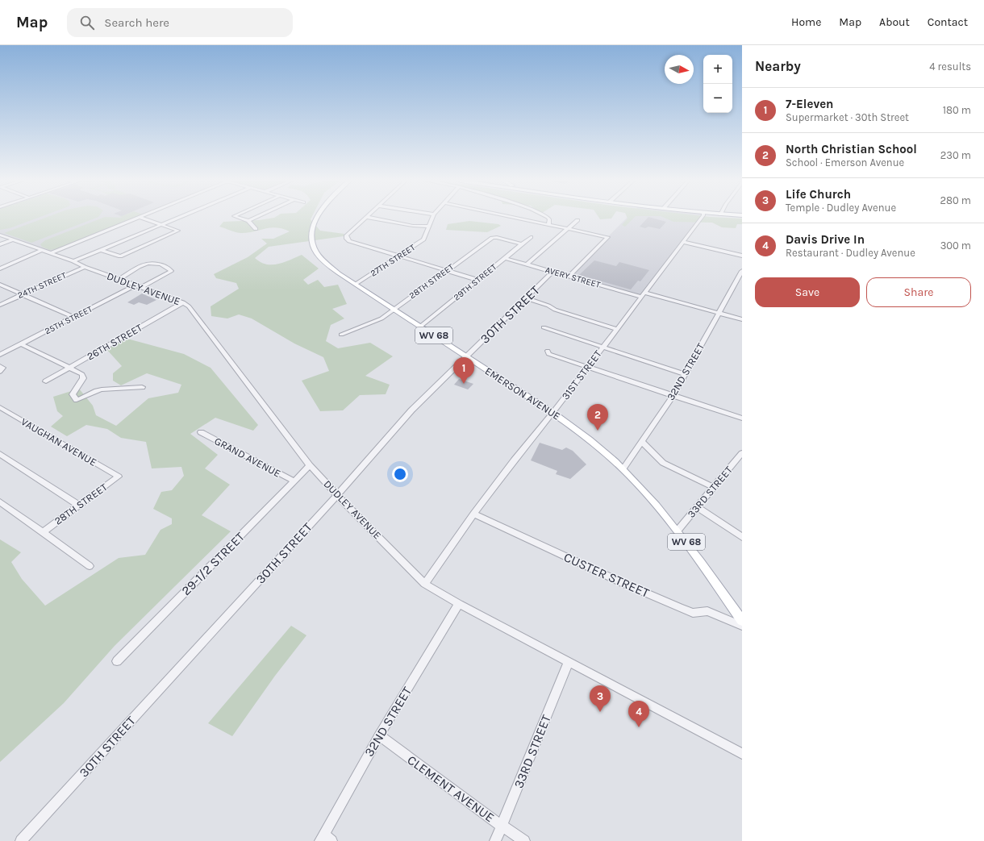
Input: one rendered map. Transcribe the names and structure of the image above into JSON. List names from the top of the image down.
{
  "streets": {
    "main road": ["WV 68", "EMERSON AVENUE"],
    "street": [
      "27TH STREET",
      "AVERY STREET",
      "28TH STREET",
      "29TH STREET",
      "24TH STREET",
      "DUDLEY AVENUE",
      "30TH STREET",
      "25TH STREET",
      "26TH STREET",
      "32ND STREET",
      "31ST STREET",
      "VAUGHAN AVENUE",
      "GRAND AVENUE",
      "33RD STREET",
      "29-1/2 STREET",
      "CUSTER STREET",
      "CLEMENT AVENUE"
    ]
  },
  "crossings": [
    ["27TH STREET", "EMERSON AVENUE"],
    ["AVERY STREET", "29TH STREET"],
    ["AVERY STREET", "30TH STREET"],
    ["AVERY STREET", "31ST STREET"],
    ["28TH STREET", "29TH STREET"],
    ["28TH STREET", "EMERSON AVENUE"],
    ["28TH STREET", "VAUGHAN AVENUE"],
    ["29TH STREET", "EMERSON AVENUE"],
    ["24TH STREET", "DUDLEY AVENUE"],
    ["DUDLEY AVENUE", "30TH STREET"],
    ["DUDLEY AVENUE", "25TH STREET"],
    ["DUDLEY AVENUE", "26TH STREET"],
    ["DUDLEY AVENUE", "32ND STREET"],
    ["DUDLEY AVENUE", "31ST STREET"],
    ["DUDLEY AVENUE", "33RD STREET"],
    ["DUDLEY AVENUE", "29-1/2 STREET"],
    ["30TH STREET", "EMERSON AVENUE"],
    ["32ND STREET", "EMERSON AVENUE"],
    ["32ND STREET", "CLEMENT AVENUE"],
    ["31ST STREET", "EMERSON AVENUE"],
    ["31ST STREET", "CUSTER STREET"],
    ["EMERSON AVENUE", "33RD STREET"],
    ["GRAND AVENUE", "29-1/2 STREET"],
    ["33RD STREET", "CLEMENT AVENUE"]
  ],
  "north": "right",
  "page": {
    "header": "Map",
    "search": "Search here",
    "nav": [
      "Home",
      "Map",
      "About",
      "Contact"
    ],
    "heading": ["Nearby", "4 results"],
    "map_buttons": ["+", "−"],
    "list": [
      {
        "mark": "1",
        "name": "7-Eleven",
        "note": "Supermarket · 30th Street",
        "value": "180 m"
      },
      {
        "mark": "2",
        "name": "North Christian School",
        "note": "School · Emerson Avenue",
        "value": "230 m"
      },
      {
        "mark": "3",
        "name": "Life Church",
        "note": "Temple · Dudley Avenue",
        "value": "280 m"
      },
      {
        "mark": "4",
        "name": "Davis Drive In",
        "note": "Restaurant · Dudley Avenue",
        "value": "300 m"
      }
    ],
    "buttons": ["Save", "Share"],
    "pins": [
      "1",
      "2",
      "3",
      "4"
    ]
  }
}
